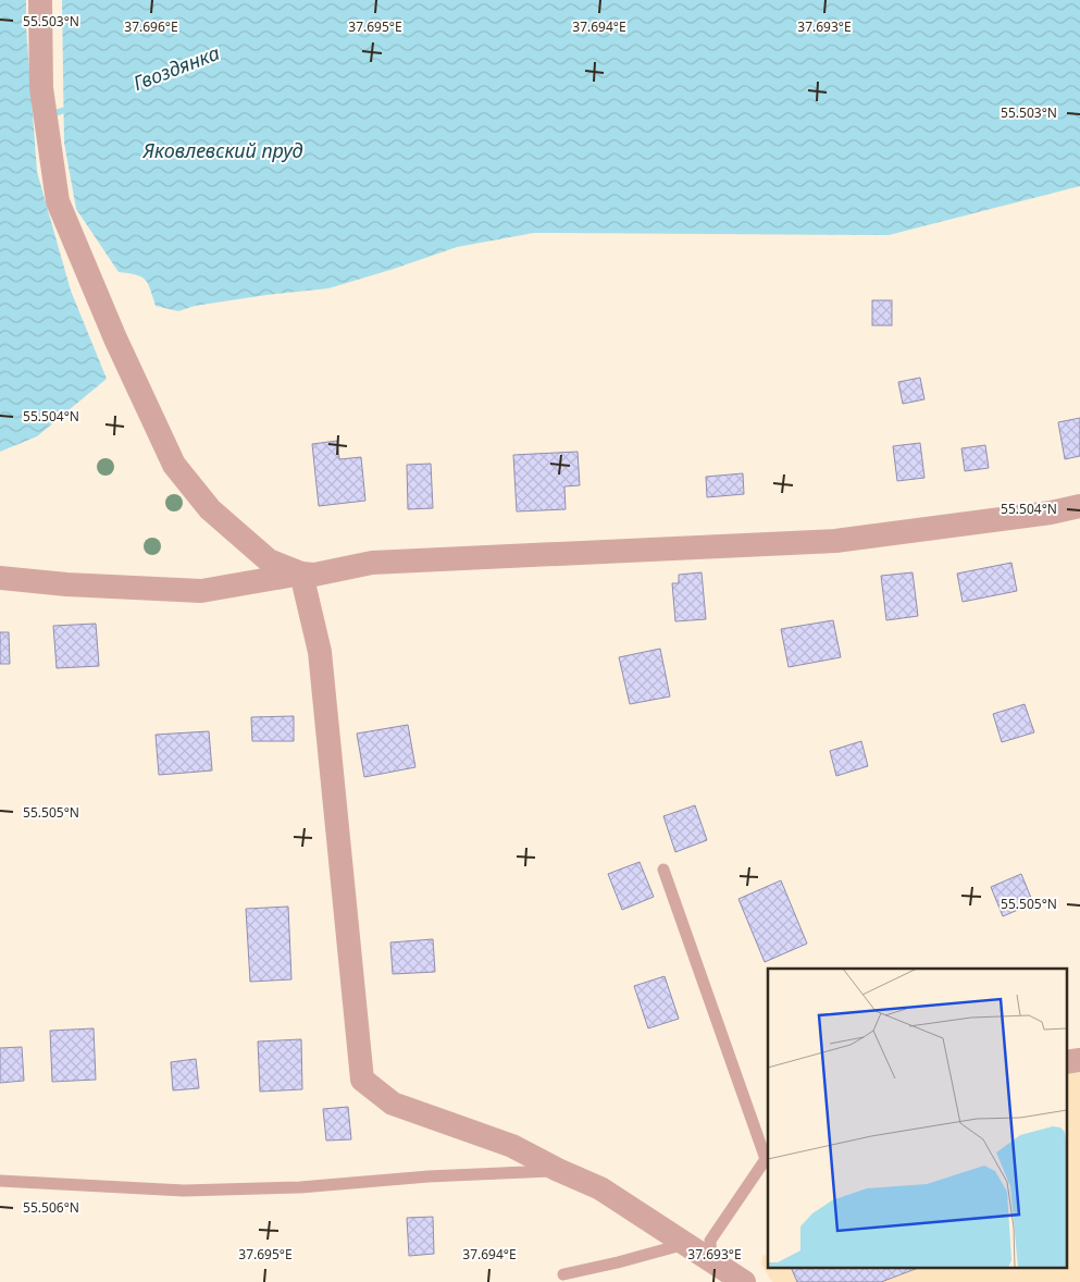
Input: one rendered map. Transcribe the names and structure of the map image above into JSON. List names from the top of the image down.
{
  "water": ["Гвоздянка", "Яковлевский пруд"],
  "coordinates": [
    "55.503°N",
    "37.696°E",
    "37.695°E",
    "37.694°E",
    "37.693°E",
    "55.504°N",
    "55.505°N",
    "55.506°N"
  ]
}
